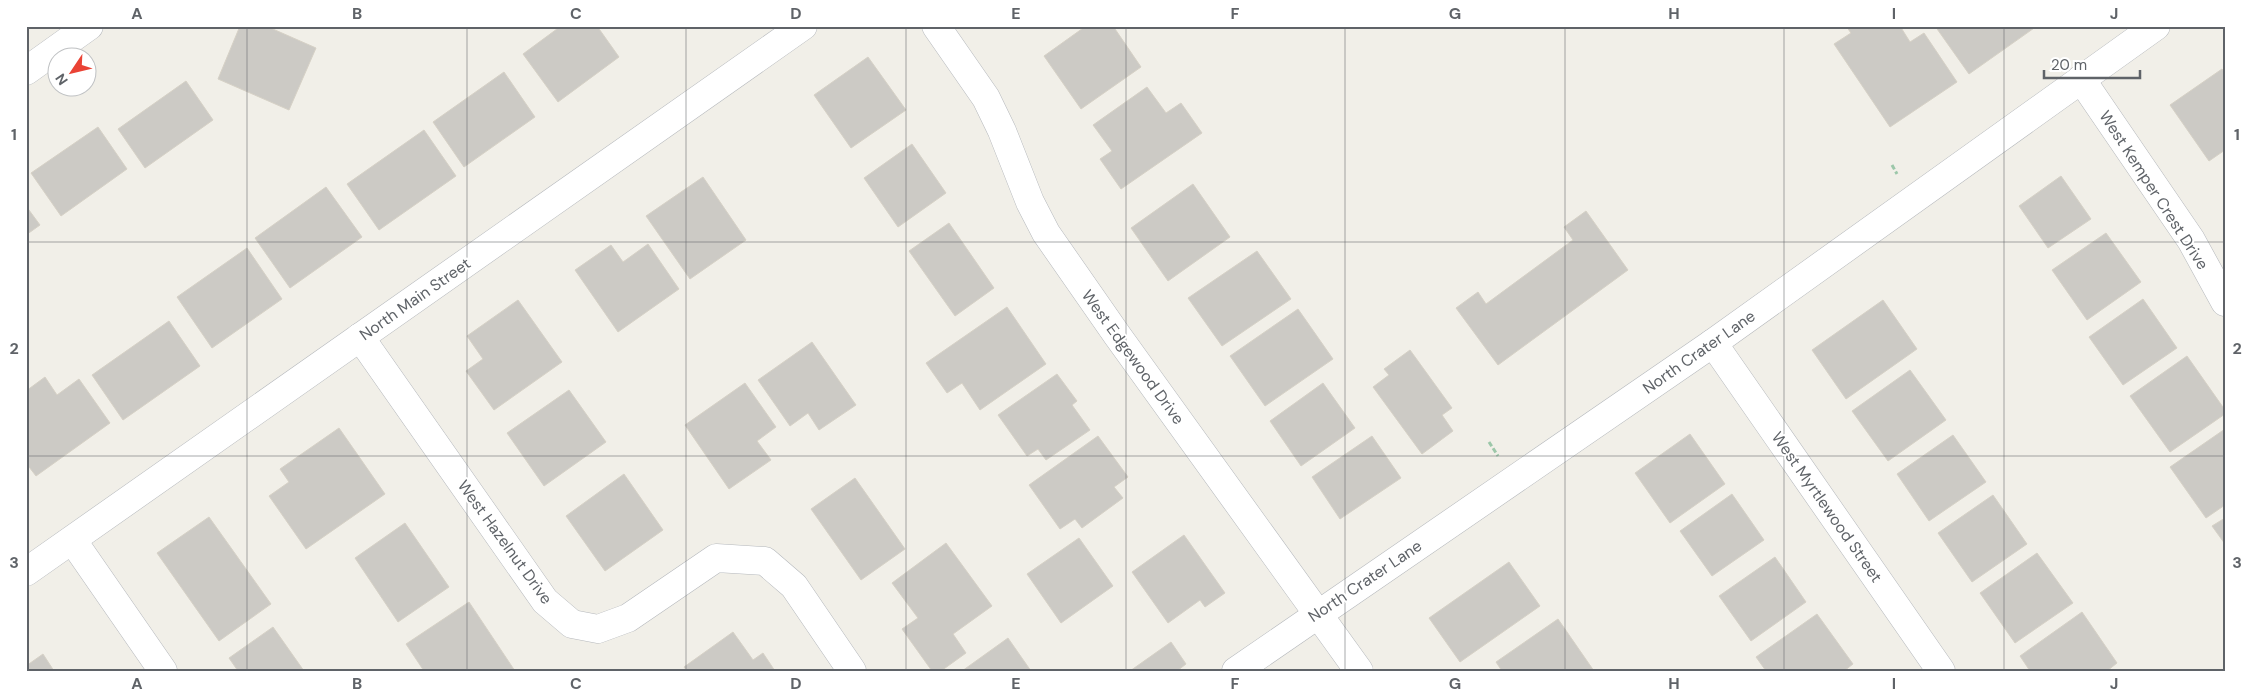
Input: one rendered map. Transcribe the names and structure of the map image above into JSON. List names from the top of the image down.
{
  "streets": {
    "street": [
      "West Kemper Crest Drive",
      "North Main Street",
      "North Crater Lane",
      "West Edgewood Drive",
      "West Myrtlewood Street",
      "West Hazelnut Drive"
    ]
  },
  "crossings": [
    ["West Kemper Crest Drive", "North Crater Lane"],
    ["North Main Street", "West Hazelnut Drive"],
    ["North Crater Lane", "West Edgewood Drive"],
    ["North Crater Lane", "West Myrtlewood Street"]
  ],
  "scale_bar": "20 m",
  "north": "bottom left",
  "grid": {
    "columns": [
      "A",
      "B",
      "C",
      "D",
      "E",
      "F",
      "G",
      "H",
      "I",
      "J"
    ],
    "rows": ["1", "2", "3"]
  }
}
